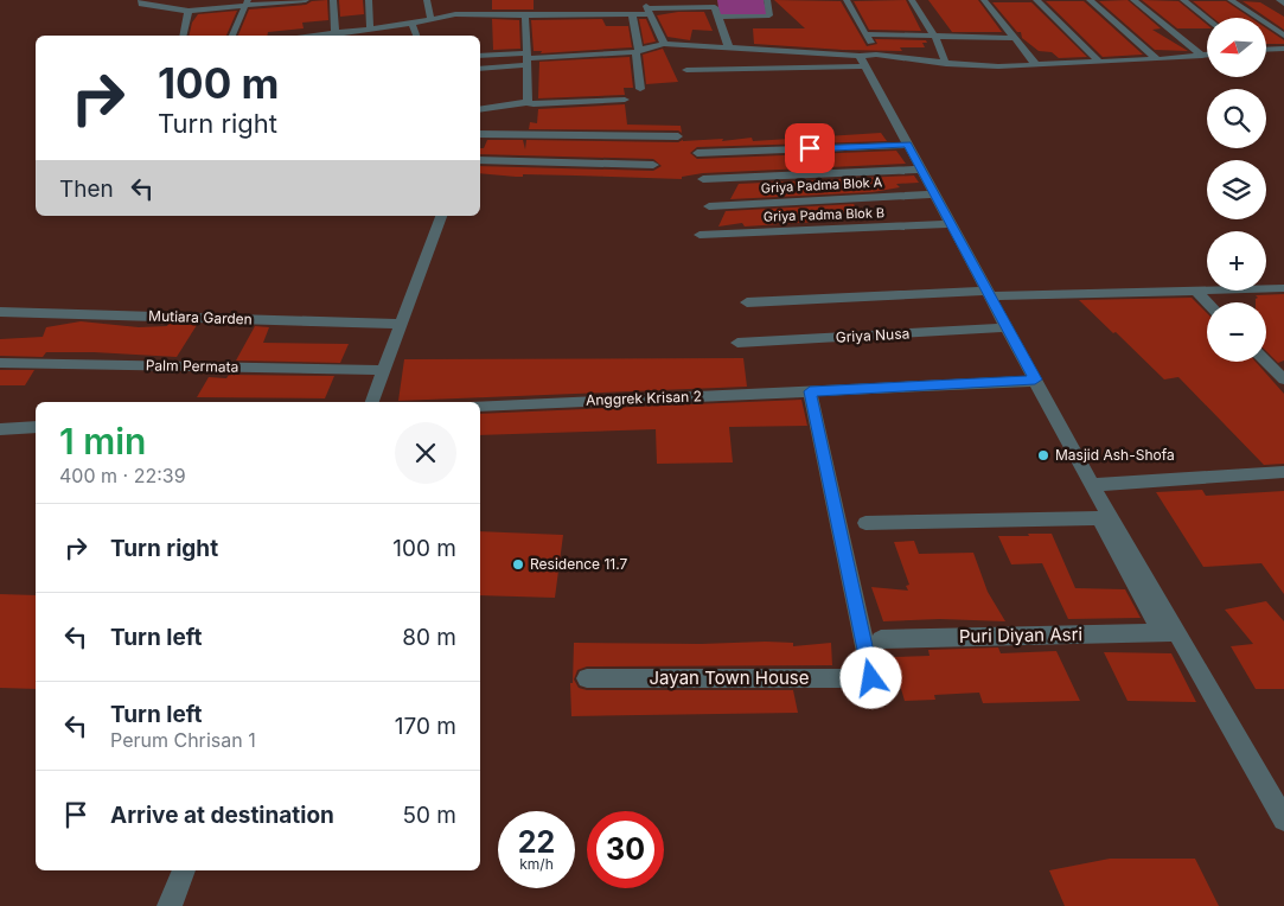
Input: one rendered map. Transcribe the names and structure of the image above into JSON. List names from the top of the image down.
{
  "streets": {
    "street": [
      "Griya Padma Blok A",
      "Griya Padma Blok B",
      "Mutiara Garden",
      "Griya Nusa",
      "Palm Permata",
      "Anggrek Krisan 2",
      "Puri Diyan Asri",
      "Jayan Town House"
    ]
  },
  "crossings": [
    ["Anggrek Krisan 2", "Jayan Town House"]
  ],
  "places": ["Masjid Ash-Shofa", "Residence 11.7"],
  "north": "left",
  "page": {
    "map_buttons": ["+", "−"],
    "turn": ["100 m", "Turn right"],
    "then": "Then",
    "heading": ["1 min", "400 m · 22:39"],
    "list": [
      {
        "name": "Turn right",
        "value": "100 m"
      },
      {
        "name": "Turn left",
        "value": "80 m"
      },
      {
        "name": "Turn left",
        "note": "Perum Chrisan 1",
        "value": "170 m"
      },
      {
        "name": "Arrive at destination",
        "value": "50 m"
      }
    ],
    "speed": "22 km/h",
    "limit": "30"
  }
}
